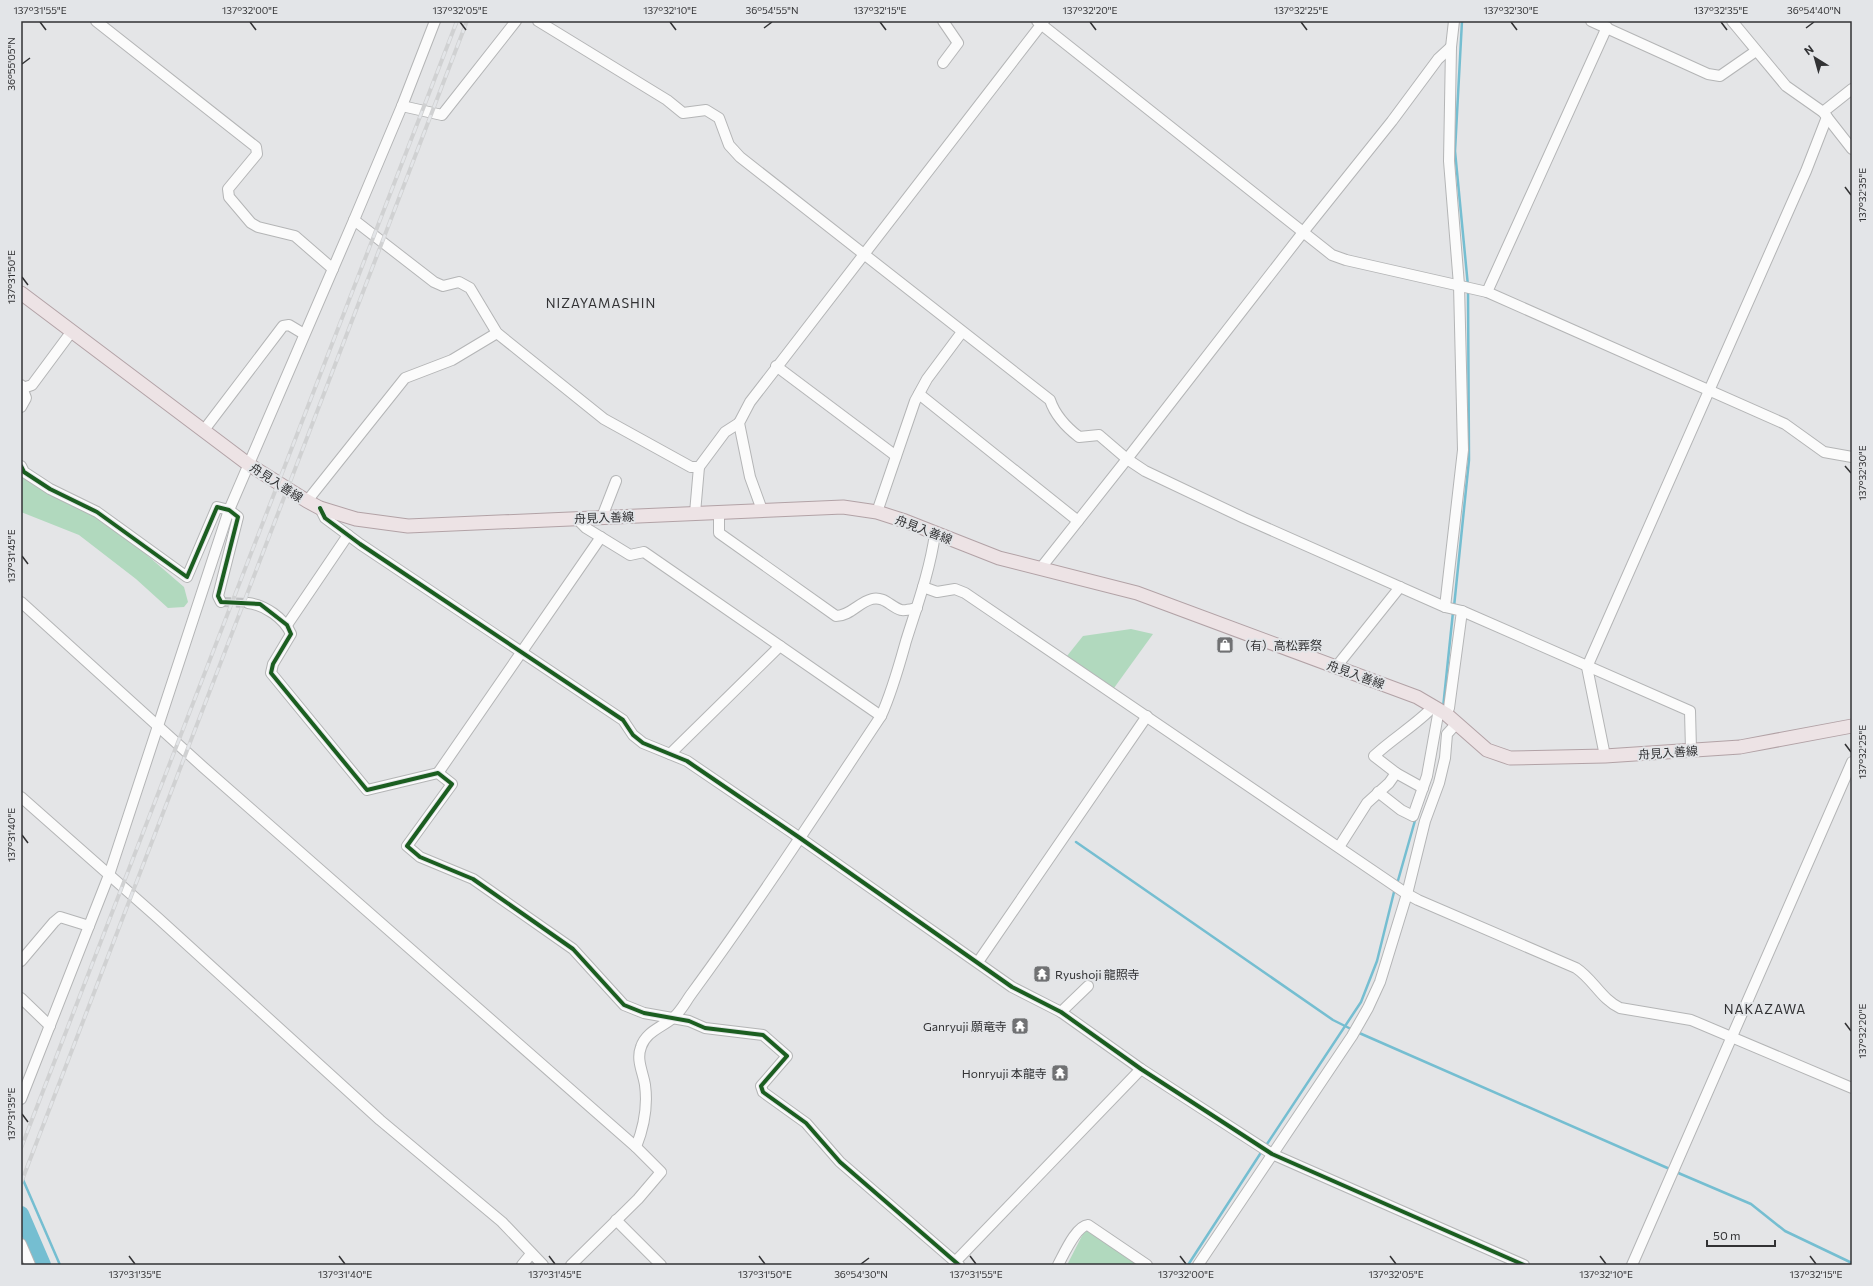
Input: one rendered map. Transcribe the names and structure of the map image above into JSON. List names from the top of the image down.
{
  "streets": {
    "main road": ["舟見入善線"]
  },
  "districts": ["NIZAYAMASHIN", "NAKAZAWA"],
  "places": {
    "shop": ["（有）高松葬祭"],
    "temple": ["Ryushoji 龍照寺", "Ganryuji 願竜寺", "Honryuji 本龍寺"]
  },
  "scale_bar": "50 m",
  "north": "top left",
  "coordinates": [
    "137°31'55\"E",
    "137°32'00\"E",
    "137°32'05\"E",
    "137°32'10\"E",
    "36°54'55\"N",
    "137°32'15\"E",
    "137°32'20\"E",
    "137°32'25\"E",
    "137°32'30\"E",
    "137°32'35\"E",
    "36°54'40\"N",
    "36°55'05\"N",
    "137°31'50\"E",
    "137°31'45\"E",
    "137°31'40\"E",
    "137°31'35\"E",
    "36°54'30\"N"
  ]
}
